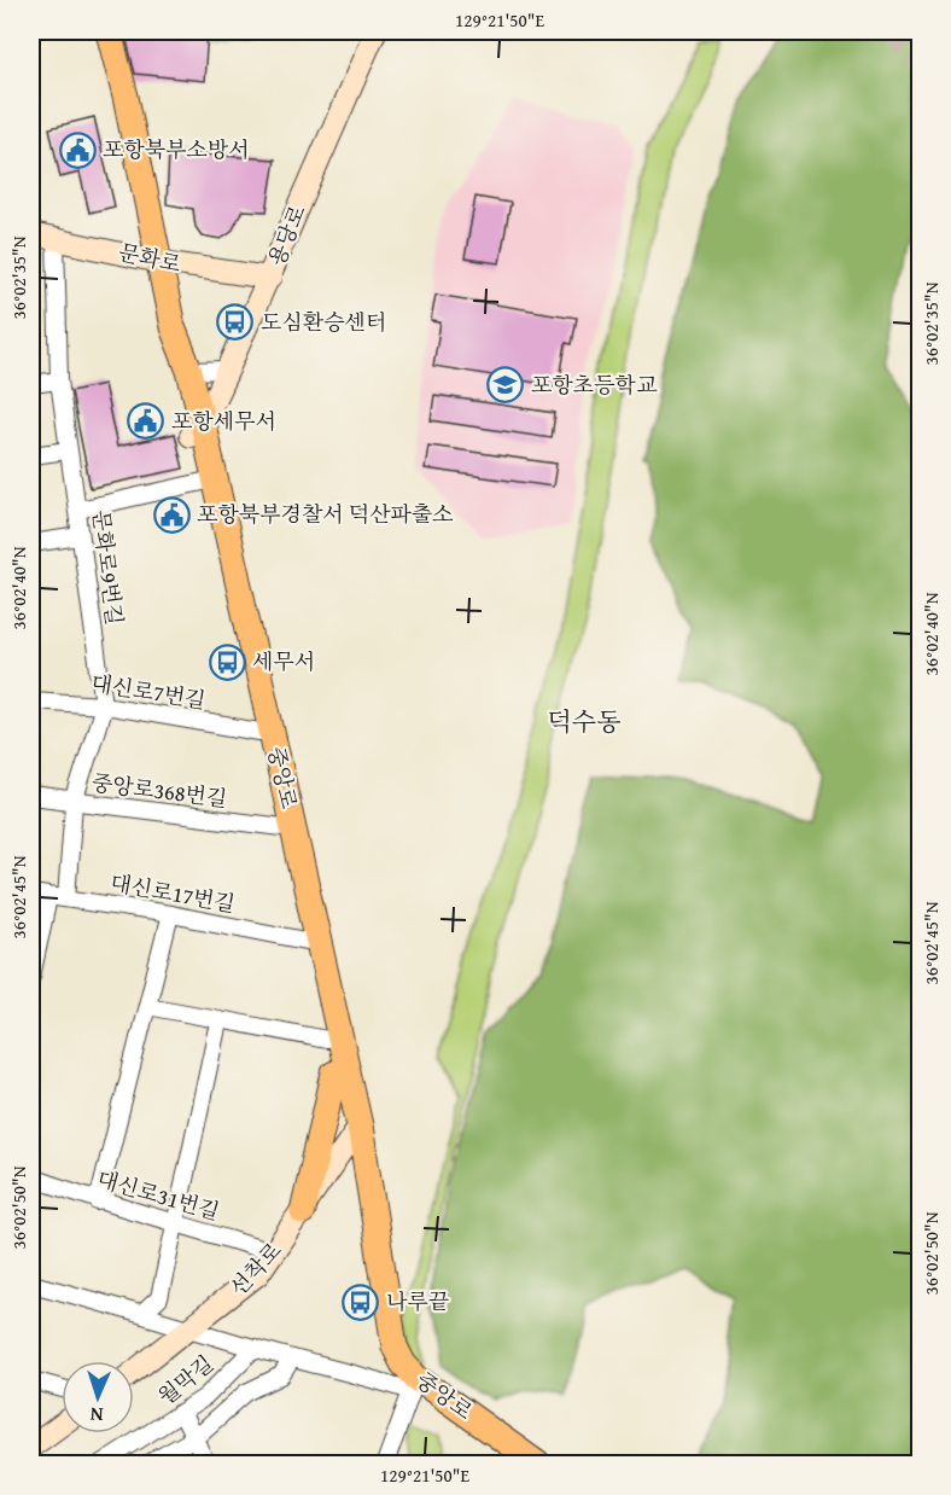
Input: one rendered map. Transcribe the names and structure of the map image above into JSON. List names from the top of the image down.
{
  "streets": {
    "main road": ["중앙로"],
    "street": [
      "용당로",
      "문화로",
      "문화로9번길",
      "대신로7번길",
      "중앙로368번길",
      "대신로17번길",
      "대신로31번길",
      "선착로",
      "월막길"
    ]
  },
  "crossings": [
    ["용당로", "문화로"],
    ["용당로", "중앙로"],
    ["문화로", "문화로9번길"],
    ["문화로", "중앙로"],
    ["문화로9번길", "대신로7번길"],
    ["문화로9번길", "중앙로368번길"],
    ["문화로9번길", "대신로17번길"],
    ["대신로7번길", "중앙로"],
    ["중앙로", "중앙로368번길"],
    ["중앙로", "대신로17번길"],
    ["중앙로", "선착로"],
    ["대신로31번길", "선착로"]
  ],
  "districts": ["덕수동"],
  "places": {
    "public building": ["포항북부소방서", "포항세무서", "포항북부경찰서 덕산파출소"],
    "bus stop": ["도심환승센터", "세무서", "나루끝"],
    "school or university": ["포항초등학교"]
  },
  "north": "bottom",
  "coordinates": [
    "129°21'50\"E",
    "36°02'35\"N",
    "36°02'40\"N",
    "36°02'45\"N",
    "36°02'50\"N"
  ]
}
